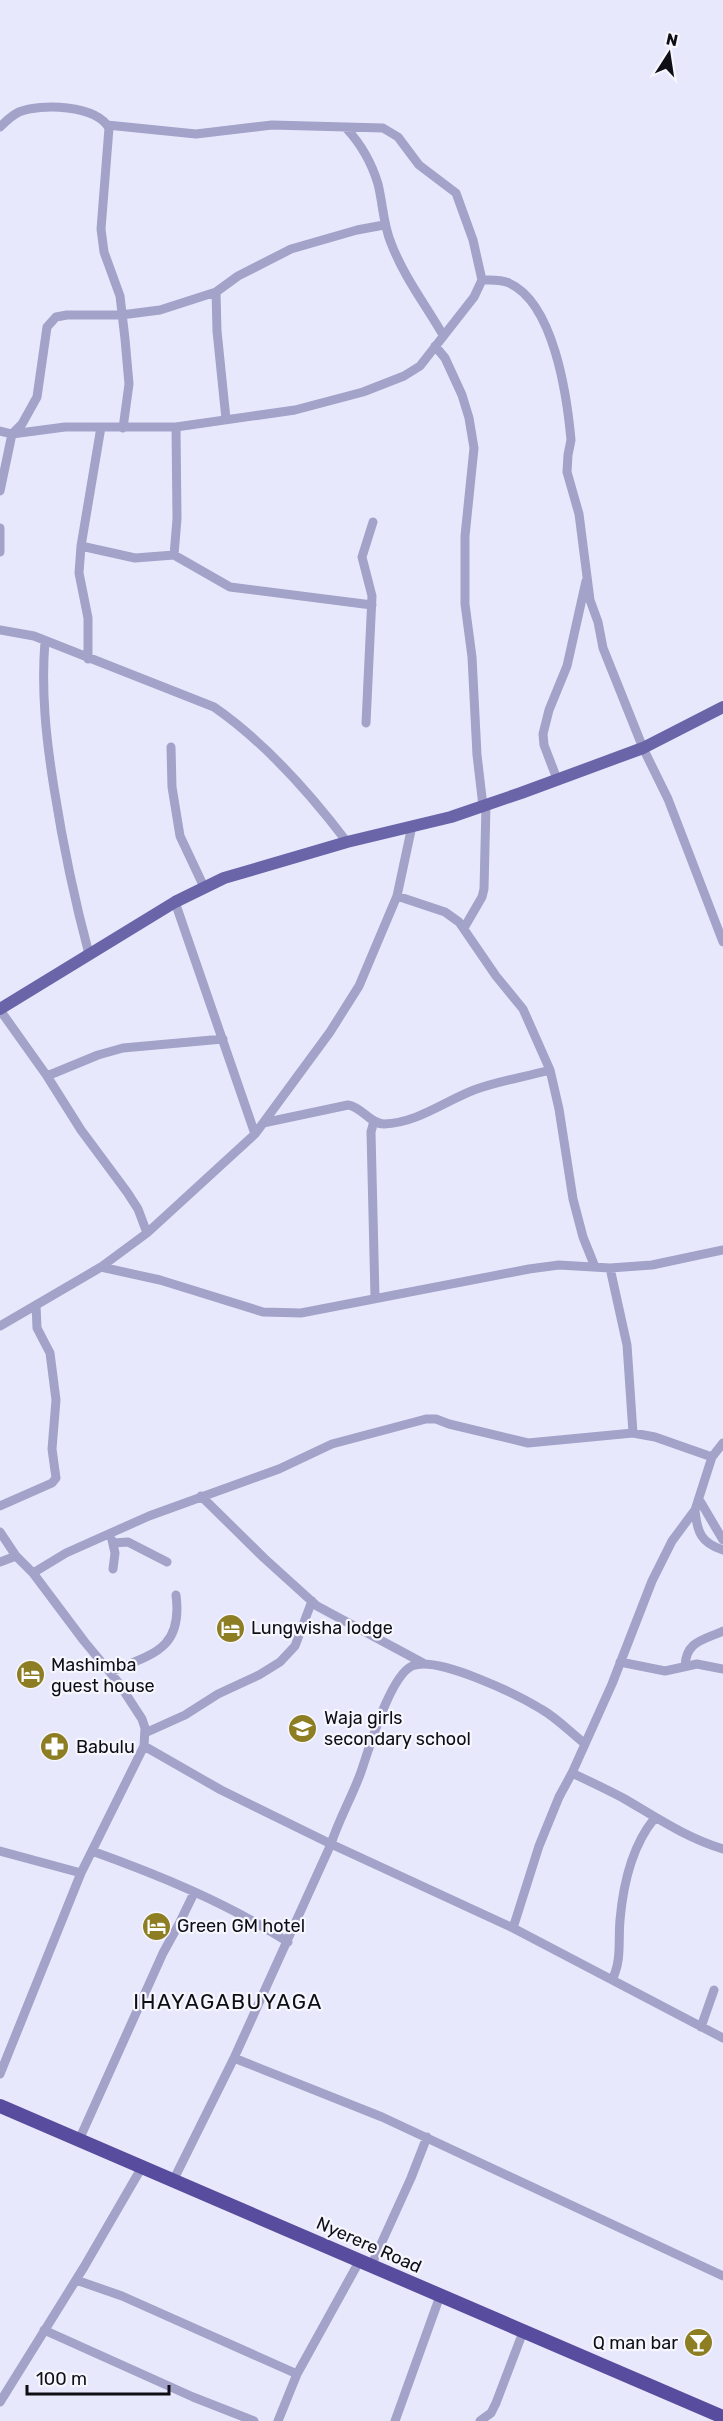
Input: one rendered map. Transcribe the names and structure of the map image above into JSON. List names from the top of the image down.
{
  "streets": {
    "highway": ["Nyerere Road"]
  },
  "districts": ["IHAYAGABUYAGA"],
  "places": {
    "hotel": ["Lungwisha lodge", "Mashimba guest house", "Green GM hotel"],
    "school or university": ["Waja girls secondary school"],
    "pharmacy": ["Babulu"],
    "bar": ["Q man bar"]
  },
  "scale_bar": "100 m",
  "north": "top"
}
